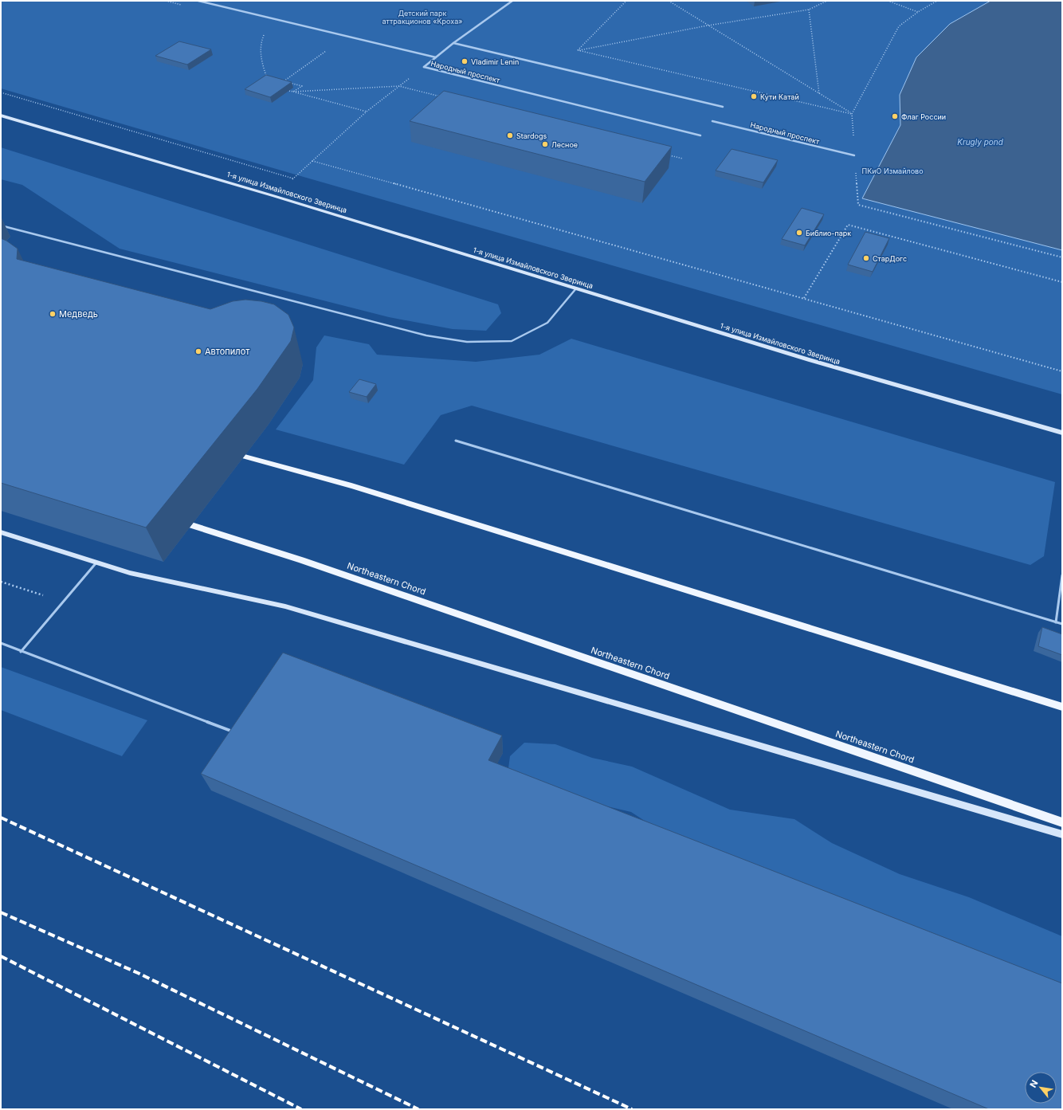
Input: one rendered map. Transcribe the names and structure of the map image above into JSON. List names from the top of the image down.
{
  "streets": {
    "main road": ["Northeastern Chord"],
    "street": ["Народный проспект", "1-я улица Измайловского Зверинца"]
  },
  "water": ["Krugly pond"],
  "parks": ["Детский парк аттракционов «Кроха»", "ПКиО Измайлово"],
  "places": [
    "Vladimir Lenin",
    "Кути Катай",
    "Флаг России",
    "Stardogs",
    "Лесное",
    "Библио-парк",
    "СтарДогс",
    "Медведь",
    "Автопилот"
  ],
  "north": "top left"
}
